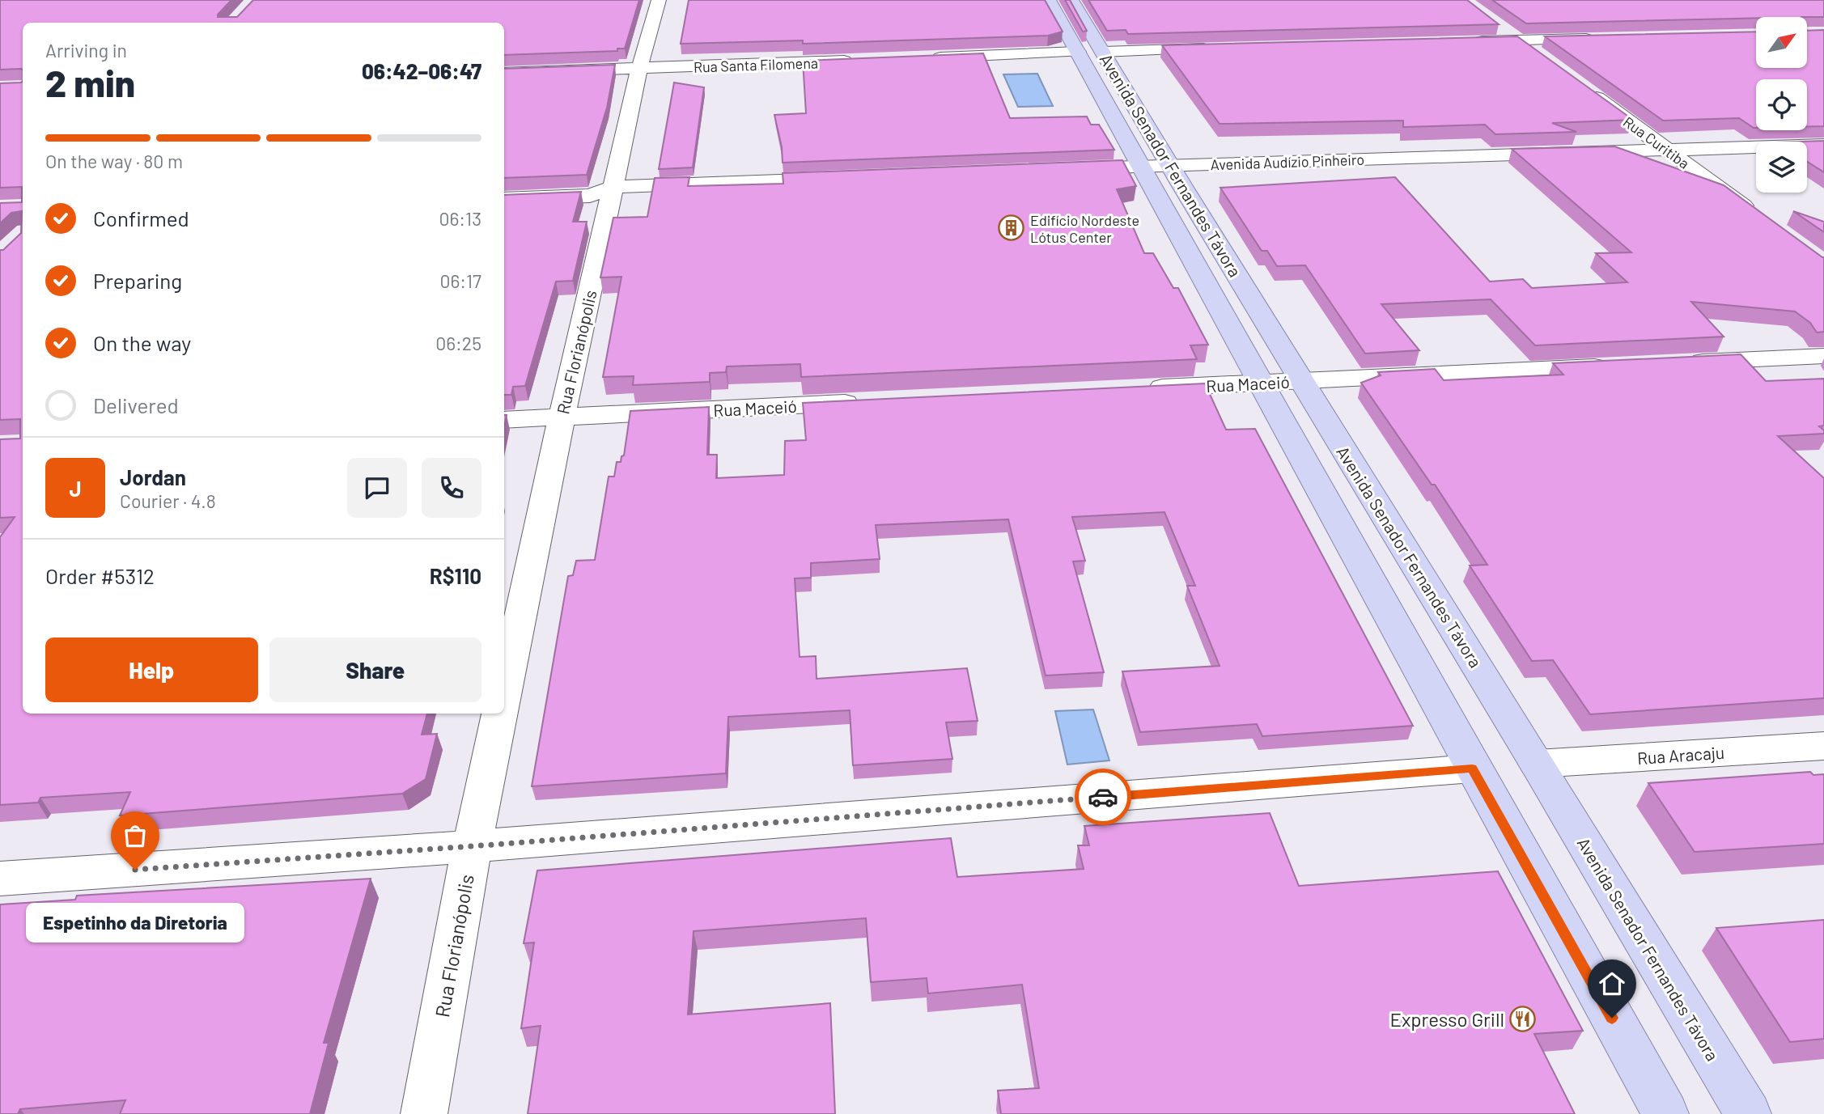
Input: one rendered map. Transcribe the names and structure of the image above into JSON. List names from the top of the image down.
{
  "streets": {
    "main road": ["Avenida Senador Fernandes Távora"],
    "street": [
      "Rua Santa Filomena",
      "Rua Curitiba",
      "Avenida Audízio Pinheiro",
      "Rua Florianópolis",
      "Rua Maceió",
      "Rua Aracaju"
    ]
  },
  "crossings": [
    ["Rua Santa Filomena", "Rua Florianópolis"],
    ["Rua Curitiba", "Avenida Audízio Pinheiro"],
    ["Avenida Audízio Pinheiro", "Avenida Senador Fernandes Távora"],
    ["Avenida Senador Fernandes Távora", "Rua Maceió"],
    ["Avenida Senador Fernandes Távora", "Rua Aracaju"],
    ["Rua Florianópolis", "Rua Maceió"]
  ],
  "places": {
    "building": ["Edifício Nordeste Lótus Center"],
    "other": ["Espetinho da Diretoria"],
    "restaurant": ["Expresso Grill"]
  },
  "north": "top right",
  "page": {
    "heading": ["2 min", "Arriving in", "06:42–06:47"],
    "panel": [
      "Jordan",
      "Courier · 4.8",
      "Order #5312",
      "R$110"
    ],
    "bar": "On the way · 80 m",
    "list": [
      ["Confirmed", "06:13"],
      ["Preparing", "06:17"],
      ["On the way", "06:25"],
      "Delivered"
    ],
    "round": "J",
    "buttons": ["Help", "Share"],
    "bubble": "Espetinho da Diretoria"
  }
}
